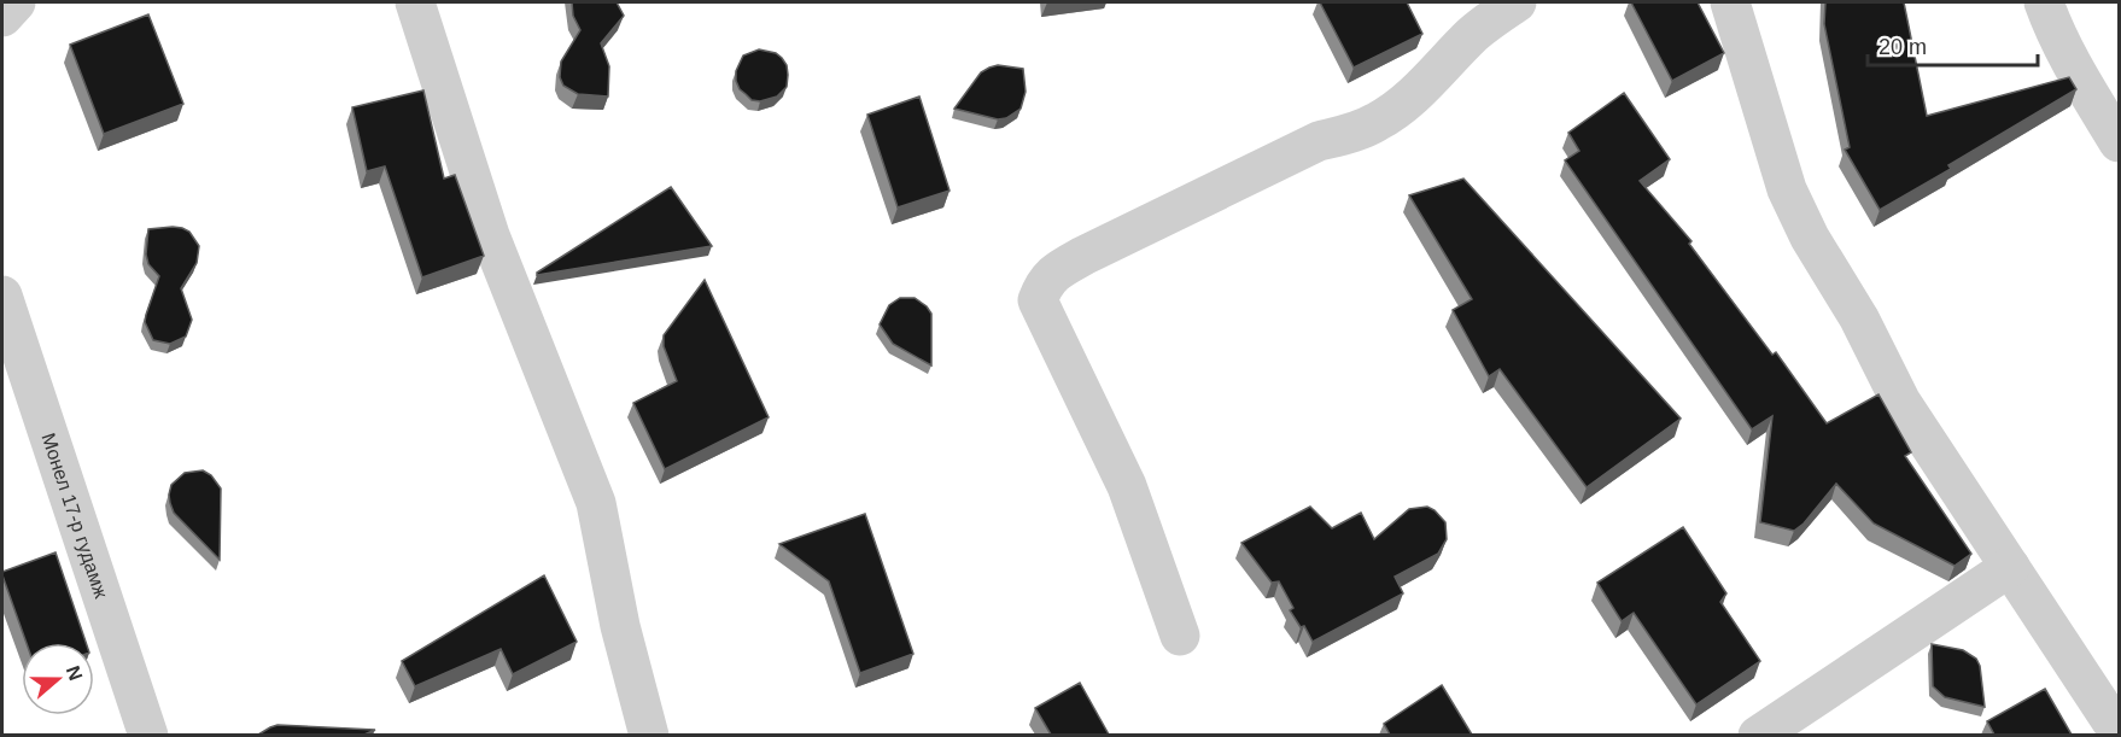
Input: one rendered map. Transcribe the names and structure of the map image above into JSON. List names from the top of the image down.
{
  "streets": {
    "street": ["Монел 17-р гудамж"]
  },
  "scale_bar": "20 m",
  "north": "right"
}
